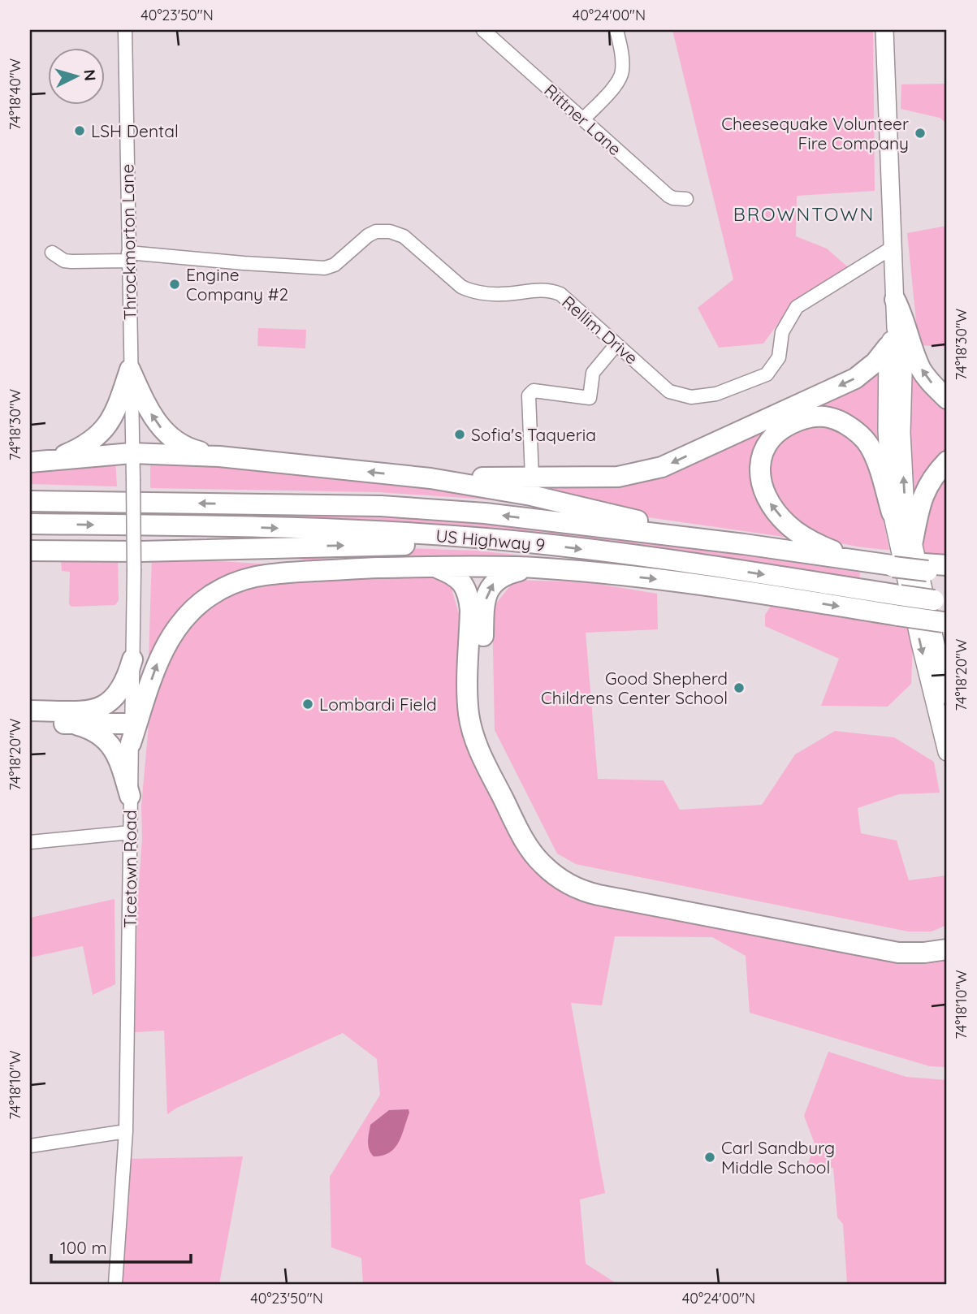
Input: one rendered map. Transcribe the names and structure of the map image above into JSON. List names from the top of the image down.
{
  "streets": {
    "highway": ["US Highway 9"],
    "street": [
      "Rittner Lane",
      "Throckmorton Lane",
      "Rellim Drive",
      "Ticetown Road"
    ]
  },
  "crossings": [
    ["Throckmorton Lane", "Rellim Drive"],
    ["Throckmorton Lane", "Ticetown Road"]
  ],
  "districts": ["BROWNTOWN"],
  "places": [
    "LSH Dental",
    "Cheesequake Volunteer Fire Company",
    "Engine Company #2",
    "Sofia's Taqueria",
    "Good Shepherd Childrens Center School",
    "Lombardi Field",
    "Carl Sandburg Middle School"
  ],
  "scale_bar": "100 m",
  "north": "right",
  "coordinates": [
    "40°23'50\"N",
    "40°24'00\"N",
    "74°18'40\"W",
    "74°18'30\"W",
    "74°18'20\"W",
    "74°18'10\"W"
  ]
}
